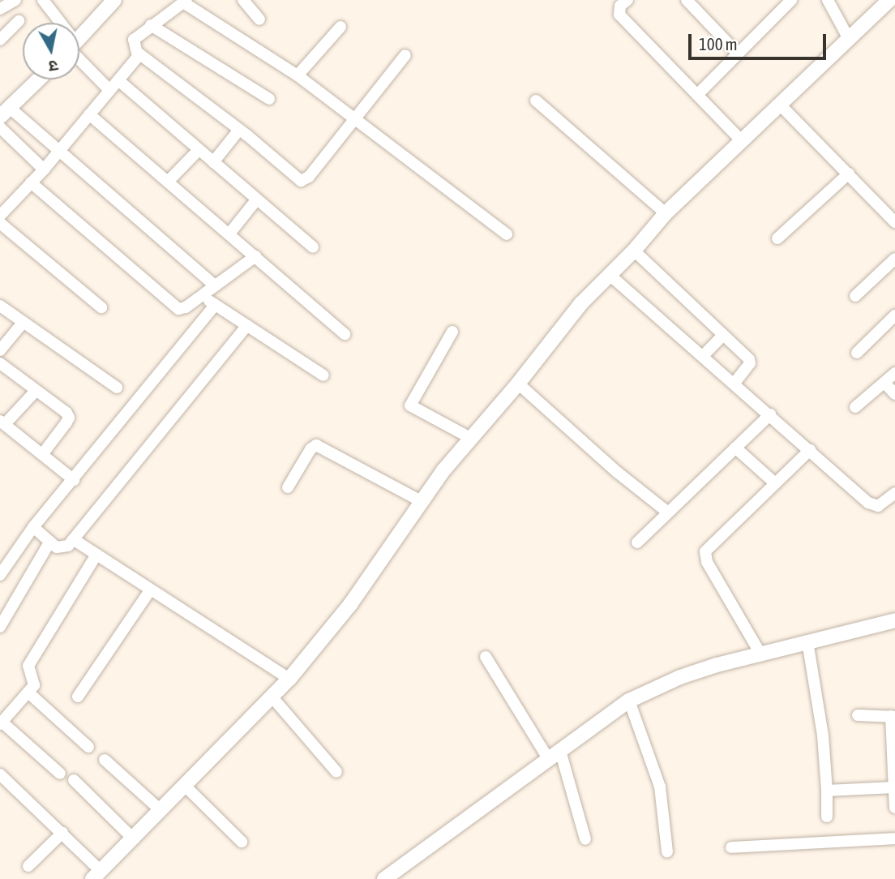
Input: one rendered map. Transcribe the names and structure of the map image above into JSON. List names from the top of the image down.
{
  "scale_bar": "100 m",
  "north": "bottom"
}
